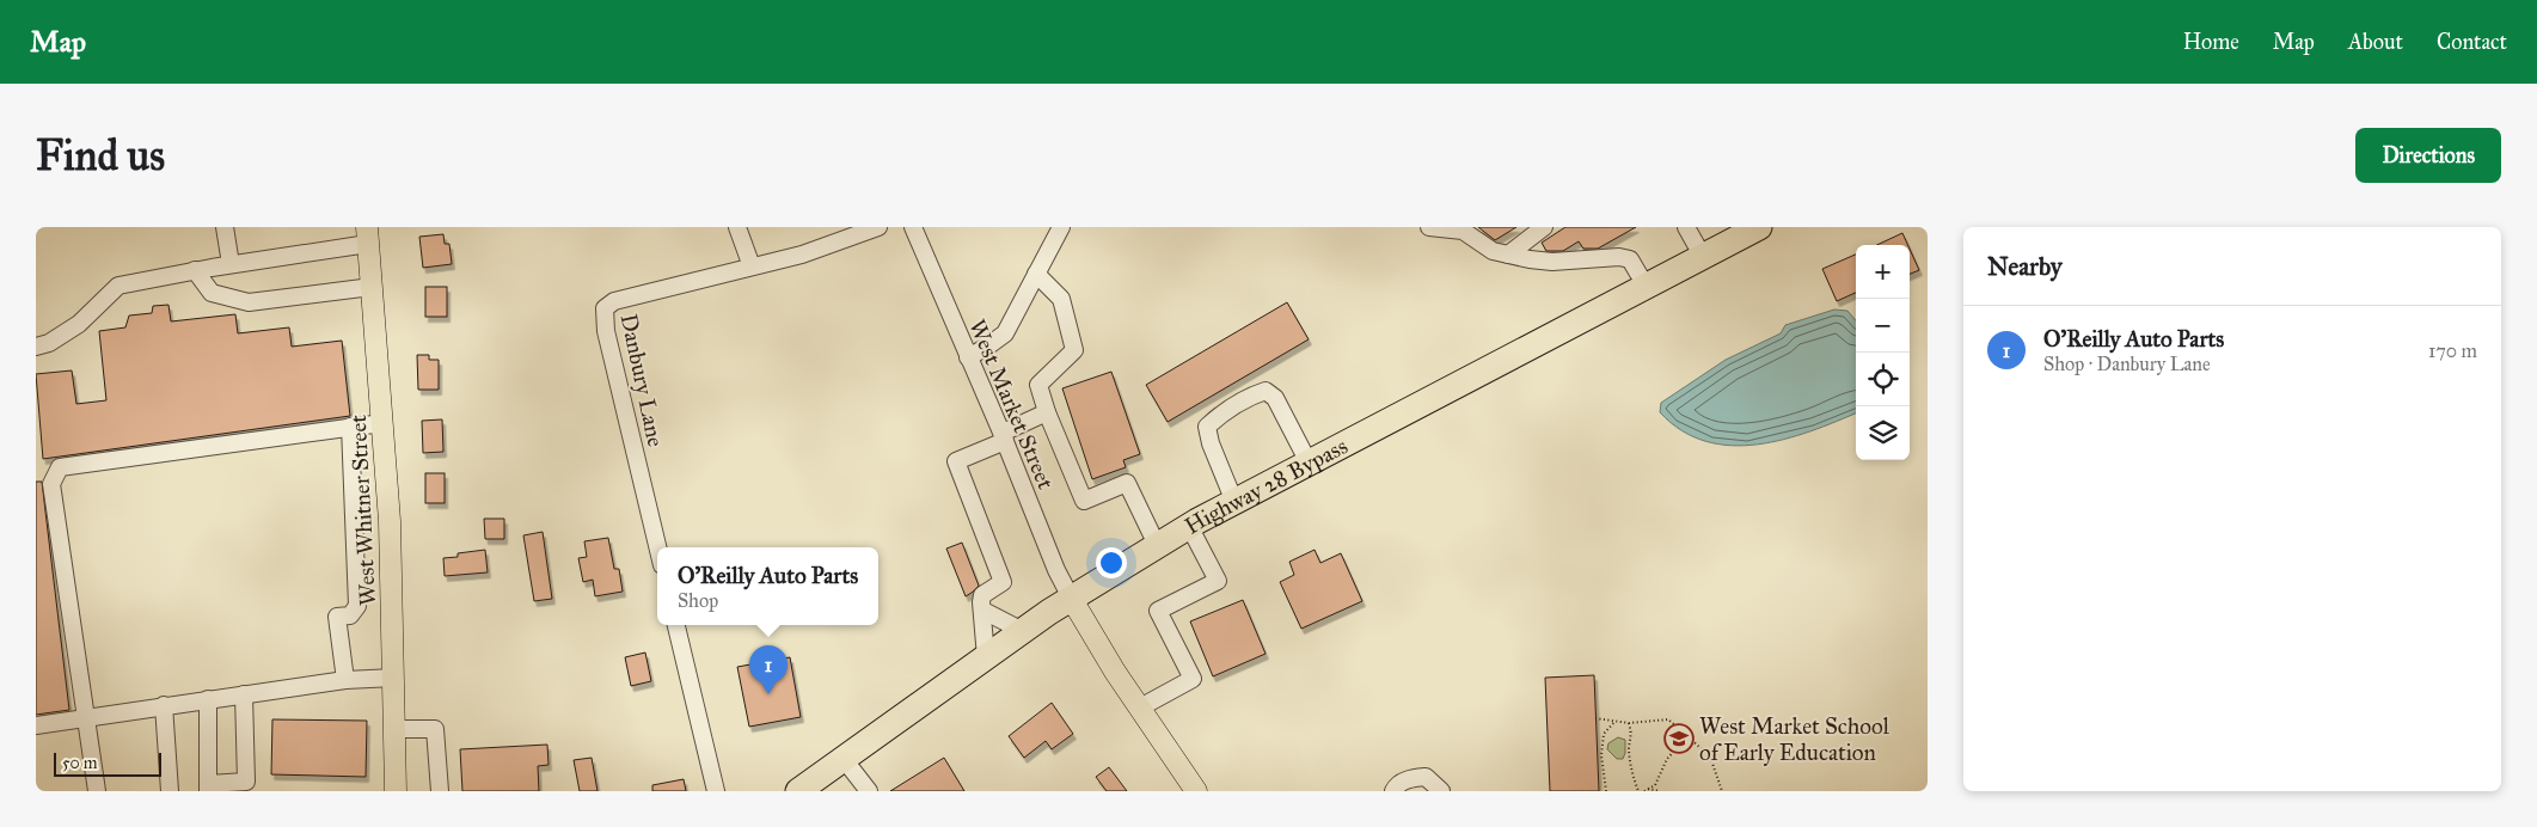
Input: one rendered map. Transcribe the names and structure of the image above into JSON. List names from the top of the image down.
{
  "streets": {
    "highway": ["Highway 28 Bypass"],
    "main road": ["West Whitner Street"],
    "street": ["Danbury Lane", "West Market Street"]
  },
  "crossings": [
    ["West Market Street", "Highway 28 Bypass"]
  ],
  "places": {
    "school or university": ["West Market School of Early Education"]
  },
  "scale_bar": "50 m",
  "page": {
    "header": "Map",
    "nav": [
      "Home",
      "Map",
      "About",
      "Contact"
    ],
    "buttons": "Directions",
    "title": "Find us",
    "heading": "Nearby",
    "map_buttons": ["+", "−"],
    "list": [
      {
        "mark": "1",
        "name": "O'Reilly Auto Parts",
        "note": "Shop · Danbury Lane",
        "value": "170 m"
      }
    ],
    "popup": ["O'Reilly Auto Parts", "Shop"],
    "pins": "1",
    "scale": "50 m"
  }
}
